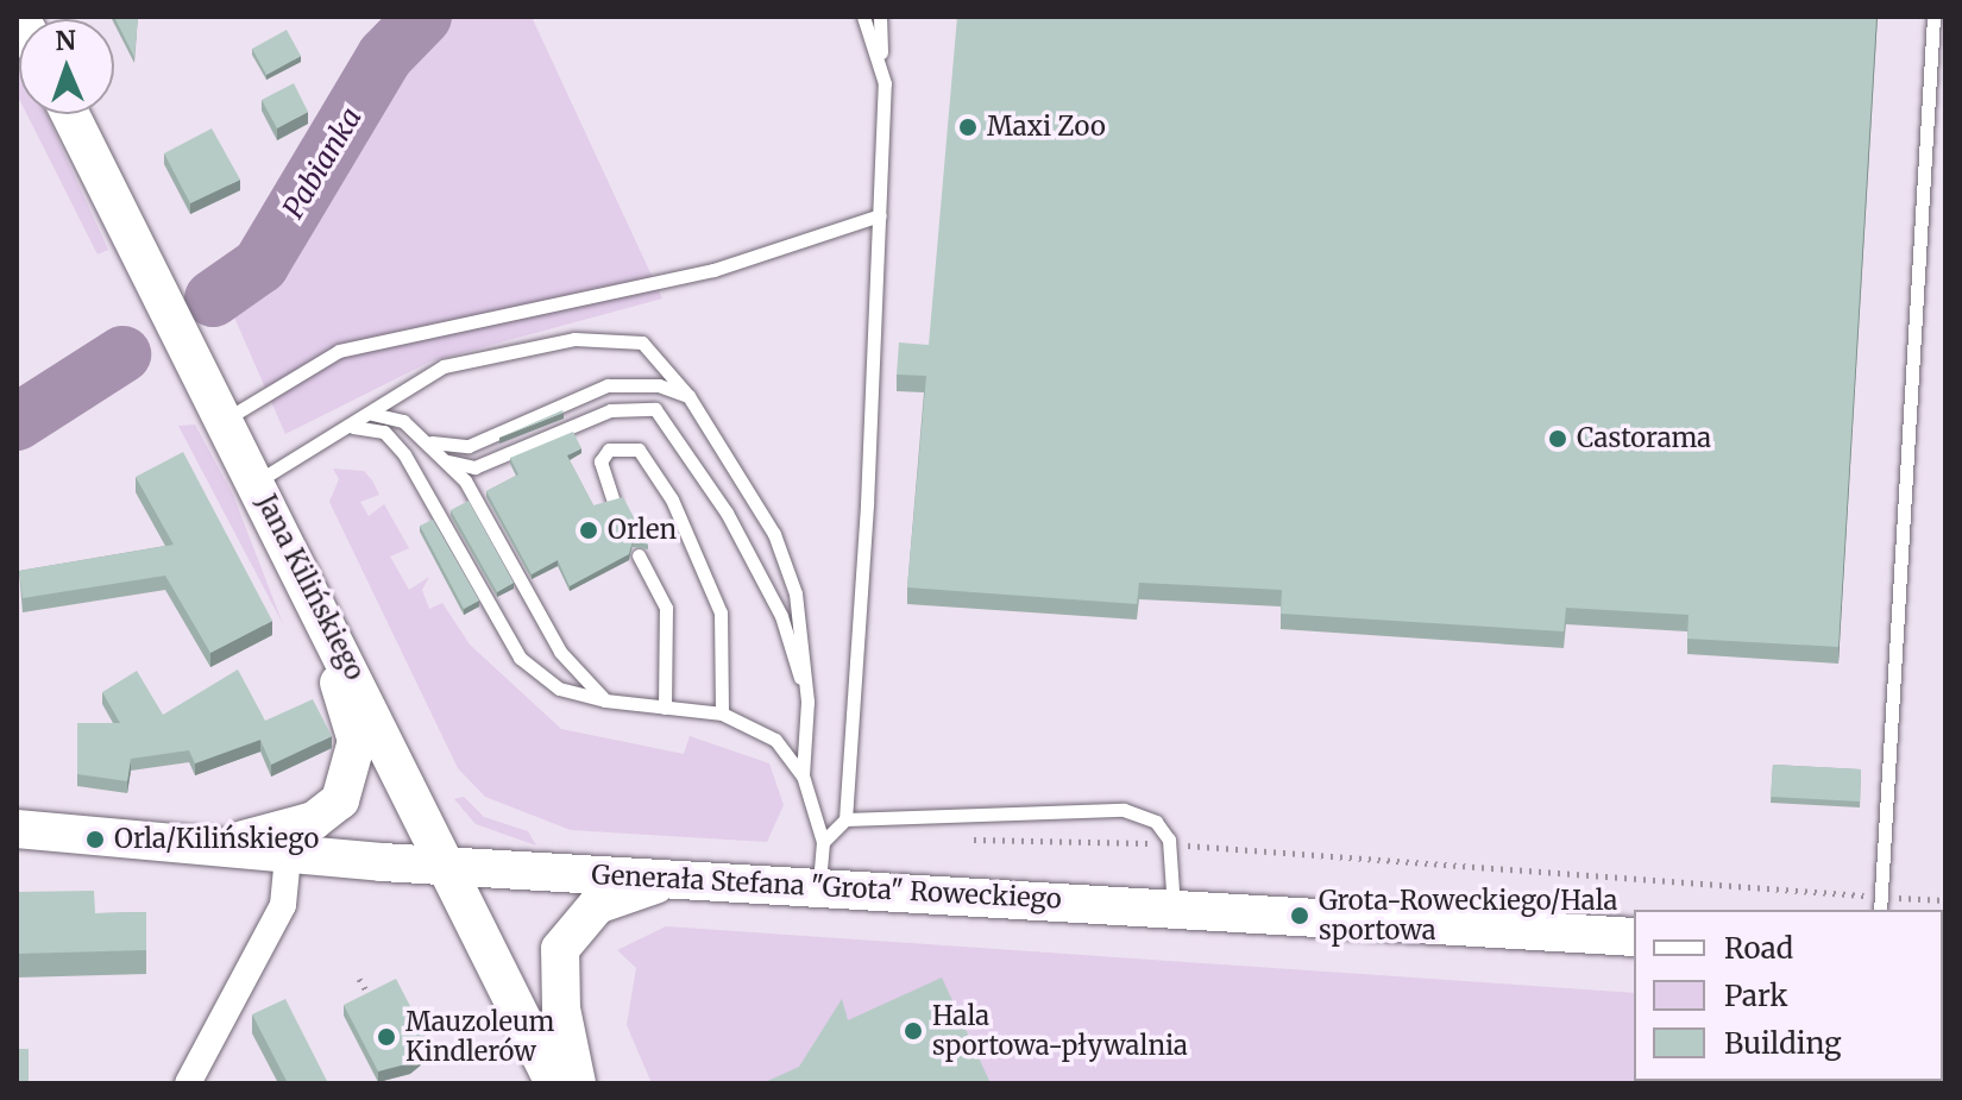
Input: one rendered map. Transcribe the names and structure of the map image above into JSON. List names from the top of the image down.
{
  "streets": {
    "street": ["Jana Kilińskiego", "Generała Stefana \"Grota\" Roweckiego"]
  },
  "crossings": [
    ["Jana Kilińskiego", "Generała Stefana \"Grota\" Roweckiego"]
  ],
  "water": ["Pabianka"],
  "places": [
    "Maxi Zoo",
    "Castorama",
    "Orlen",
    "Orla/Kilińskiego",
    "Grota-Roweckiego/Hala sportowa",
    "Hala sportowa-pływalnia",
    "Mauzoleum Kindlerów"
  ],
  "legend": ["Road", "Park", "Building"],
  "north": "top"
}
